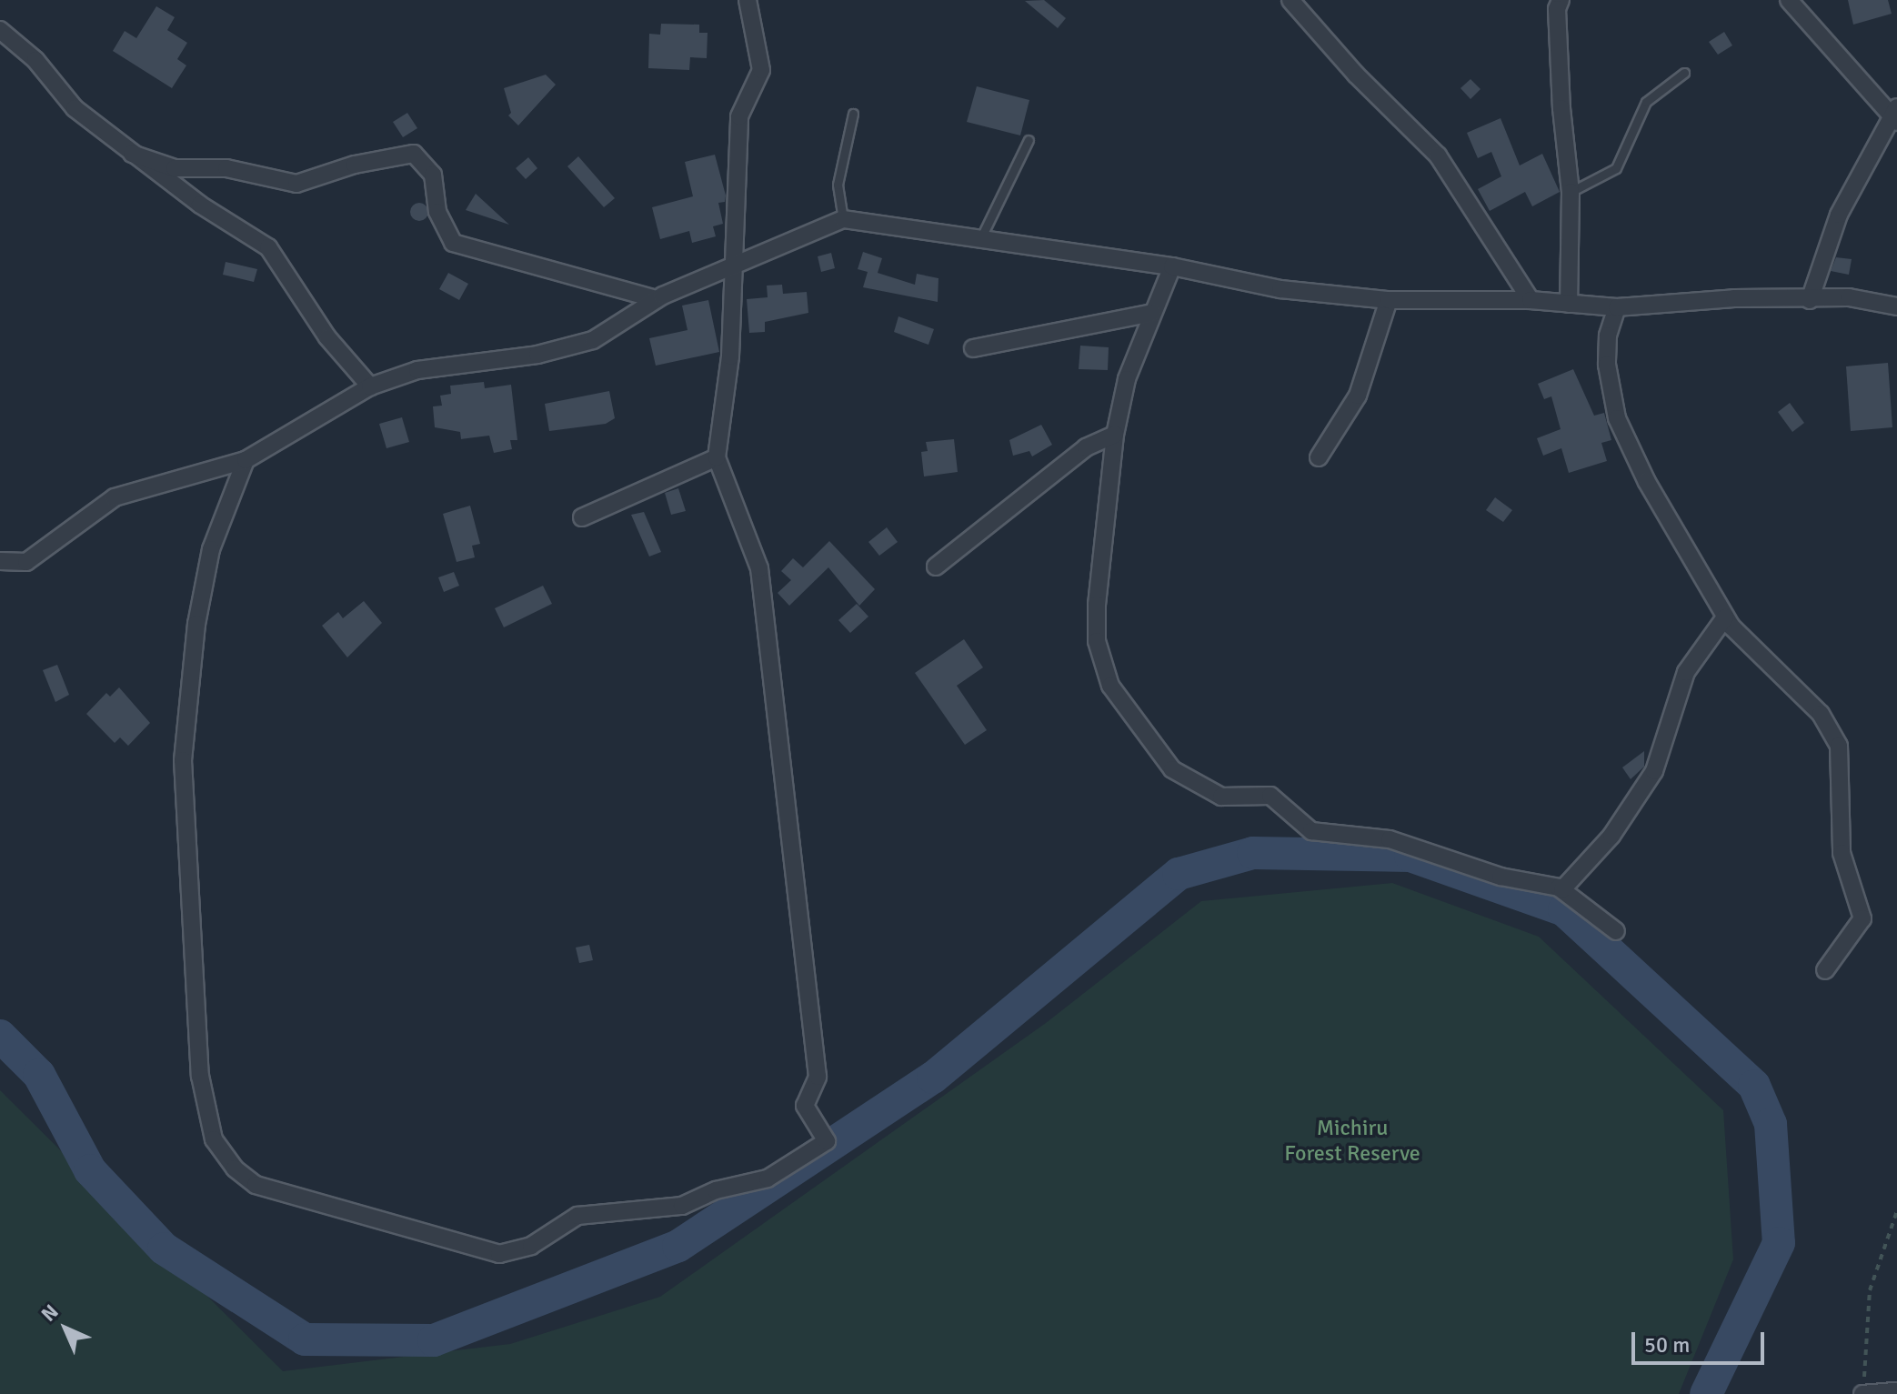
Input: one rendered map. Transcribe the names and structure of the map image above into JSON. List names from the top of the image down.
{
  "parks": ["Michiru Forest Reserve"],
  "scale_bar": "50 m",
  "north": "top left"
}
